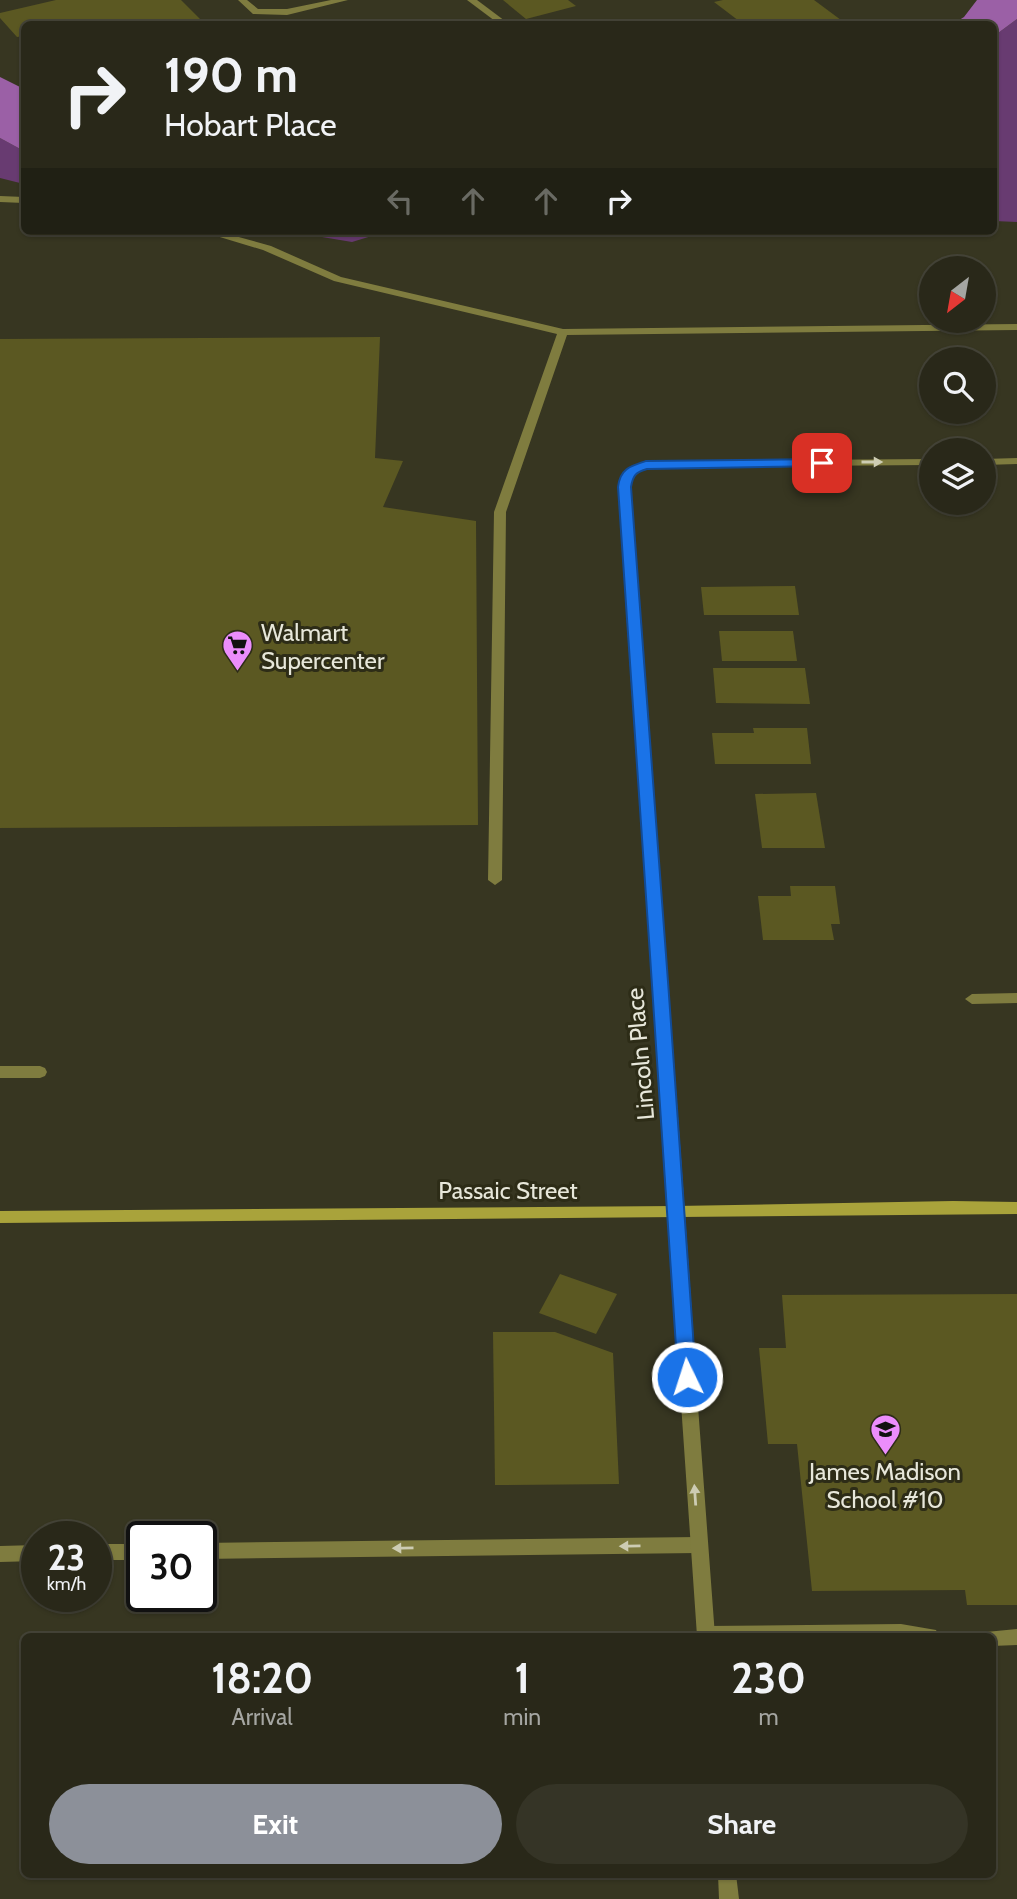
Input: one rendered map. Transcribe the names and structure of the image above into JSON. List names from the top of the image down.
{
  "streets": {
    "main road": ["Passaic Street"],
    "street": ["Lincoln Place"]
  },
  "crossings": [
    ["Lincoln Place", "Passaic Street"]
  ],
  "one_way": ["Lincoln Place"],
  "places": {
    "supermarket": ["Walmart Supercenter"],
    "school or university": ["James Madison School #10"]
  },
  "north": "bottom left",
  "page": {
    "turn": ["190 m", "Hobart Place"],
    "speed": "23 km/h",
    "limit": "30",
    "eta": [
      "18:20",
      "Arrival",
      "1",
      "min",
      "230",
      "m"
    ],
    "buttons": ["Exit", "Share"]
  }
}
